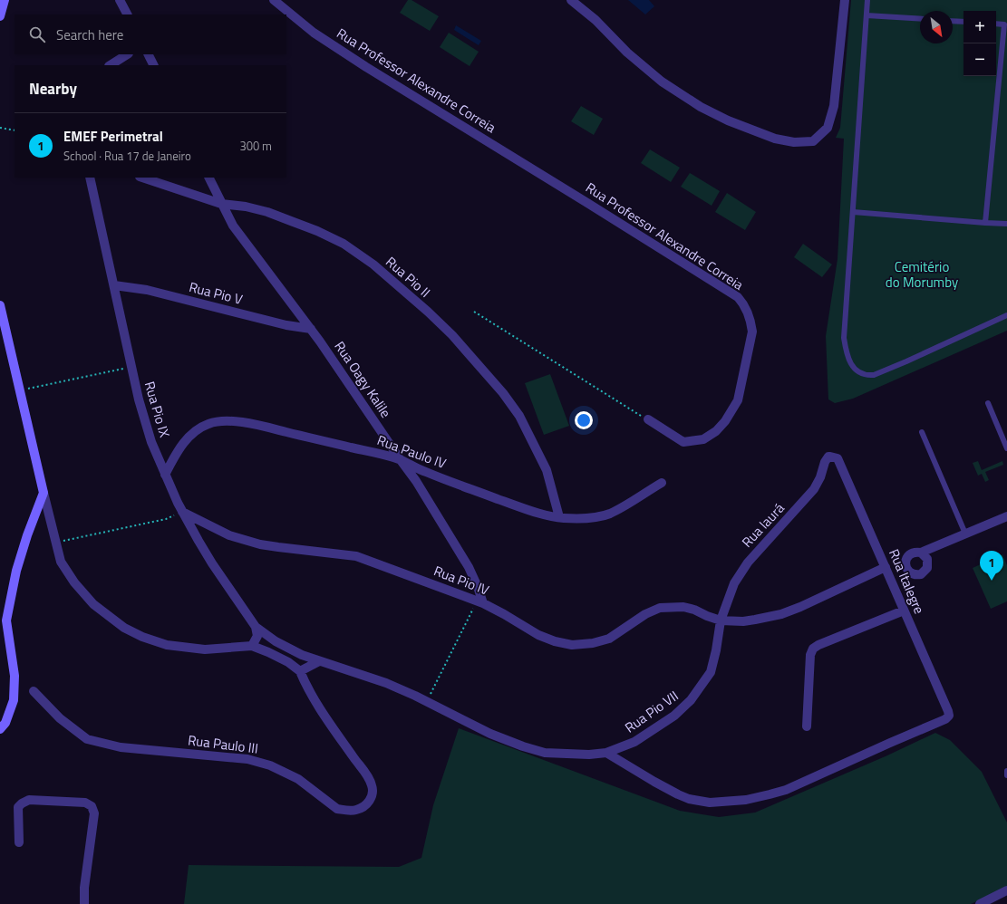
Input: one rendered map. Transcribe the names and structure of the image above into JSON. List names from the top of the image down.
{
  "streets": {
    "street": [
      "Rua Professor Alexandre Correia",
      "Rua Pio II",
      "Rua Pio V",
      "Rua Oagy Kalile",
      "Rua Pio IX",
      "Rua Paulo IV",
      "Rua Iaurá",
      "Rua Pio IV",
      "Rua Italegre",
      "Rua Pio VII",
      "Rua Paulo III"
    ]
  },
  "crossings": [
    ["Rua Pio II", "Rua Oagy Kalile"],
    ["Rua Pio II", "Rua Paulo IV"],
    ["Rua Pio V", "Rua Oagy Kalile"],
    ["Rua Pio V", "Rua Pio IX"],
    ["Rua Oagy Kalile", "Rua Paulo IV"],
    ["Rua Oagy Kalile", "Rua Pio IV"],
    ["Rua Pio IX", "Rua Paulo IV"],
    ["Rua Pio IX", "Rua Pio IV"],
    ["Rua Pio IX", "Rua Pio VII"],
    ["Rua Iaurá", "Rua Pio IV"],
    ["Rua Iaurá", "Rua Italegre"],
    ["Rua Iaurá", "Rua Pio VII"],
    ["Rua Pio IV", "Rua Italegre"],
    ["Rua Pio IV", "Rua Pio VII"],
    ["Rua Italegre", "Rua Pio VII"]
  ],
  "parks": ["Cemitério do Morumby"],
  "north": "bottom right",
  "page": {
    "map_buttons": ["+", "−"],
    "search": "Search here",
    "heading": "Nearby",
    "list": [
      {
        "mark": "1",
        "name": "EMEF Perimetral",
        "note": "School · Rua 17 de Janeiro",
        "value": "300 m"
      }
    ],
    "pins": "1"
  }
}
